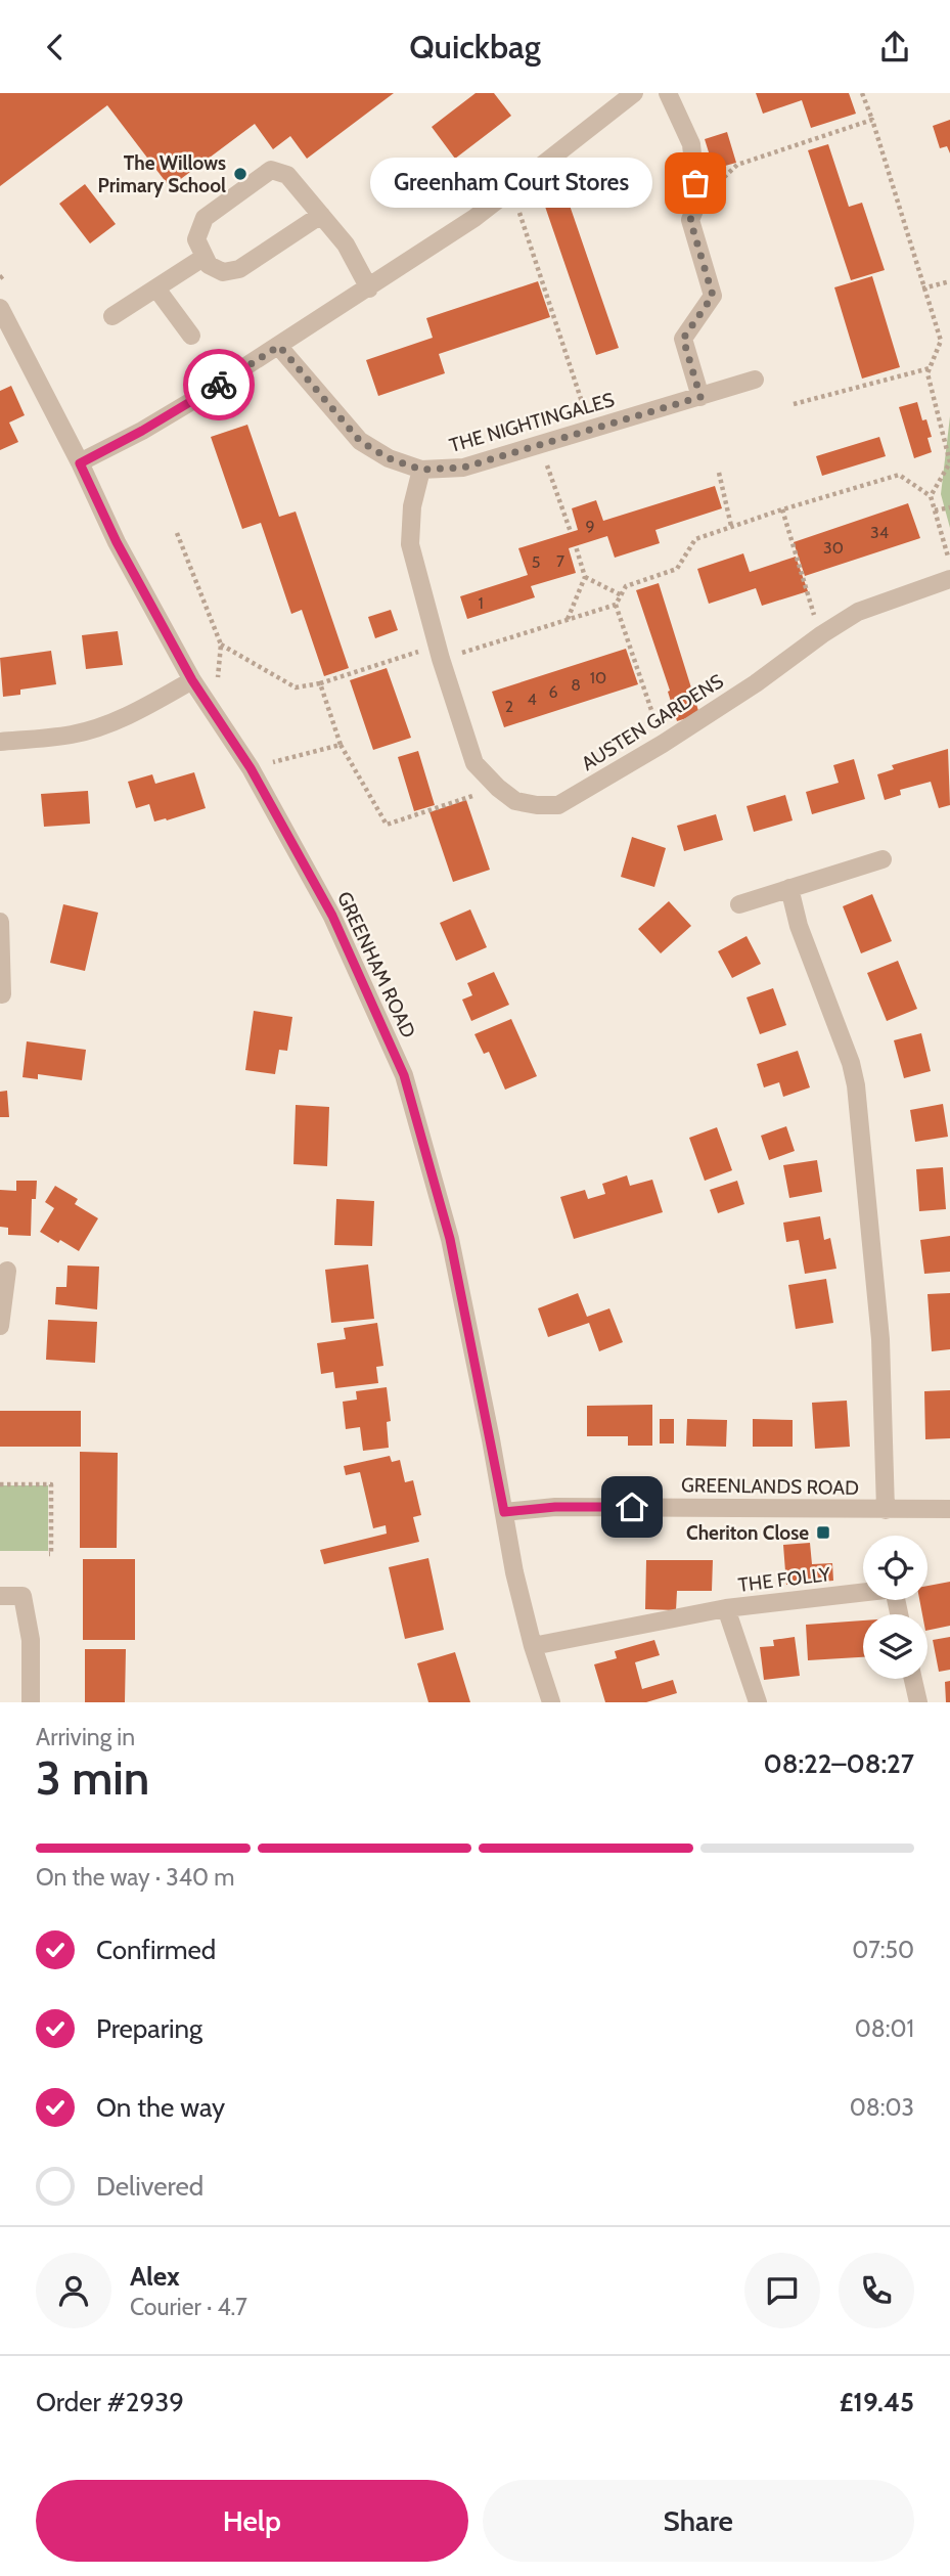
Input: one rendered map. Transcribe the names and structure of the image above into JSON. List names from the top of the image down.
{
  "streets": {
    "street": [
      "THE NIGHTINGALES",
      "AUSTEN GARDENS",
      "GREENHAM ROAD",
      "GREENLANDS ROAD",
      "THE FOLLY"
    ]
  },
  "crossings": [
    ["THE NIGHTINGALES", "AUSTEN GARDENS"],
    ["GREENHAM ROAD", "GREENLANDS ROAD"],
    ["GREENHAM ROAD", "THE FOLLY"]
  ],
  "places": {
    "other": ["The Willows Primary School", "Greenham Court Stores"],
    "transit": ["Cheriton Close"]
  },
  "house_numbers": [
    "9",
    "34",
    "30",
    "7",
    "5",
    "1",
    "10",
    "8",
    "6",
    "4",
    "2"
  ],
  "page": {
    "header": "Quickbag",
    "bubble": "Greenham Court Stores",
    "heading": ["3 min", "Arriving in", "08:22–08:27"],
    "panel": [
      "Alex",
      "Courier · 4.7",
      "Order #2939",
      "£19.45"
    ],
    "bar": "On the way · 340 m",
    "list": [
      ["Confirmed", "07:50"],
      ["Preparing", "08:01"],
      ["On the way", "08:03"],
      "Delivered"
    ],
    "buttons": ["Help", "Share"]
  }
}
